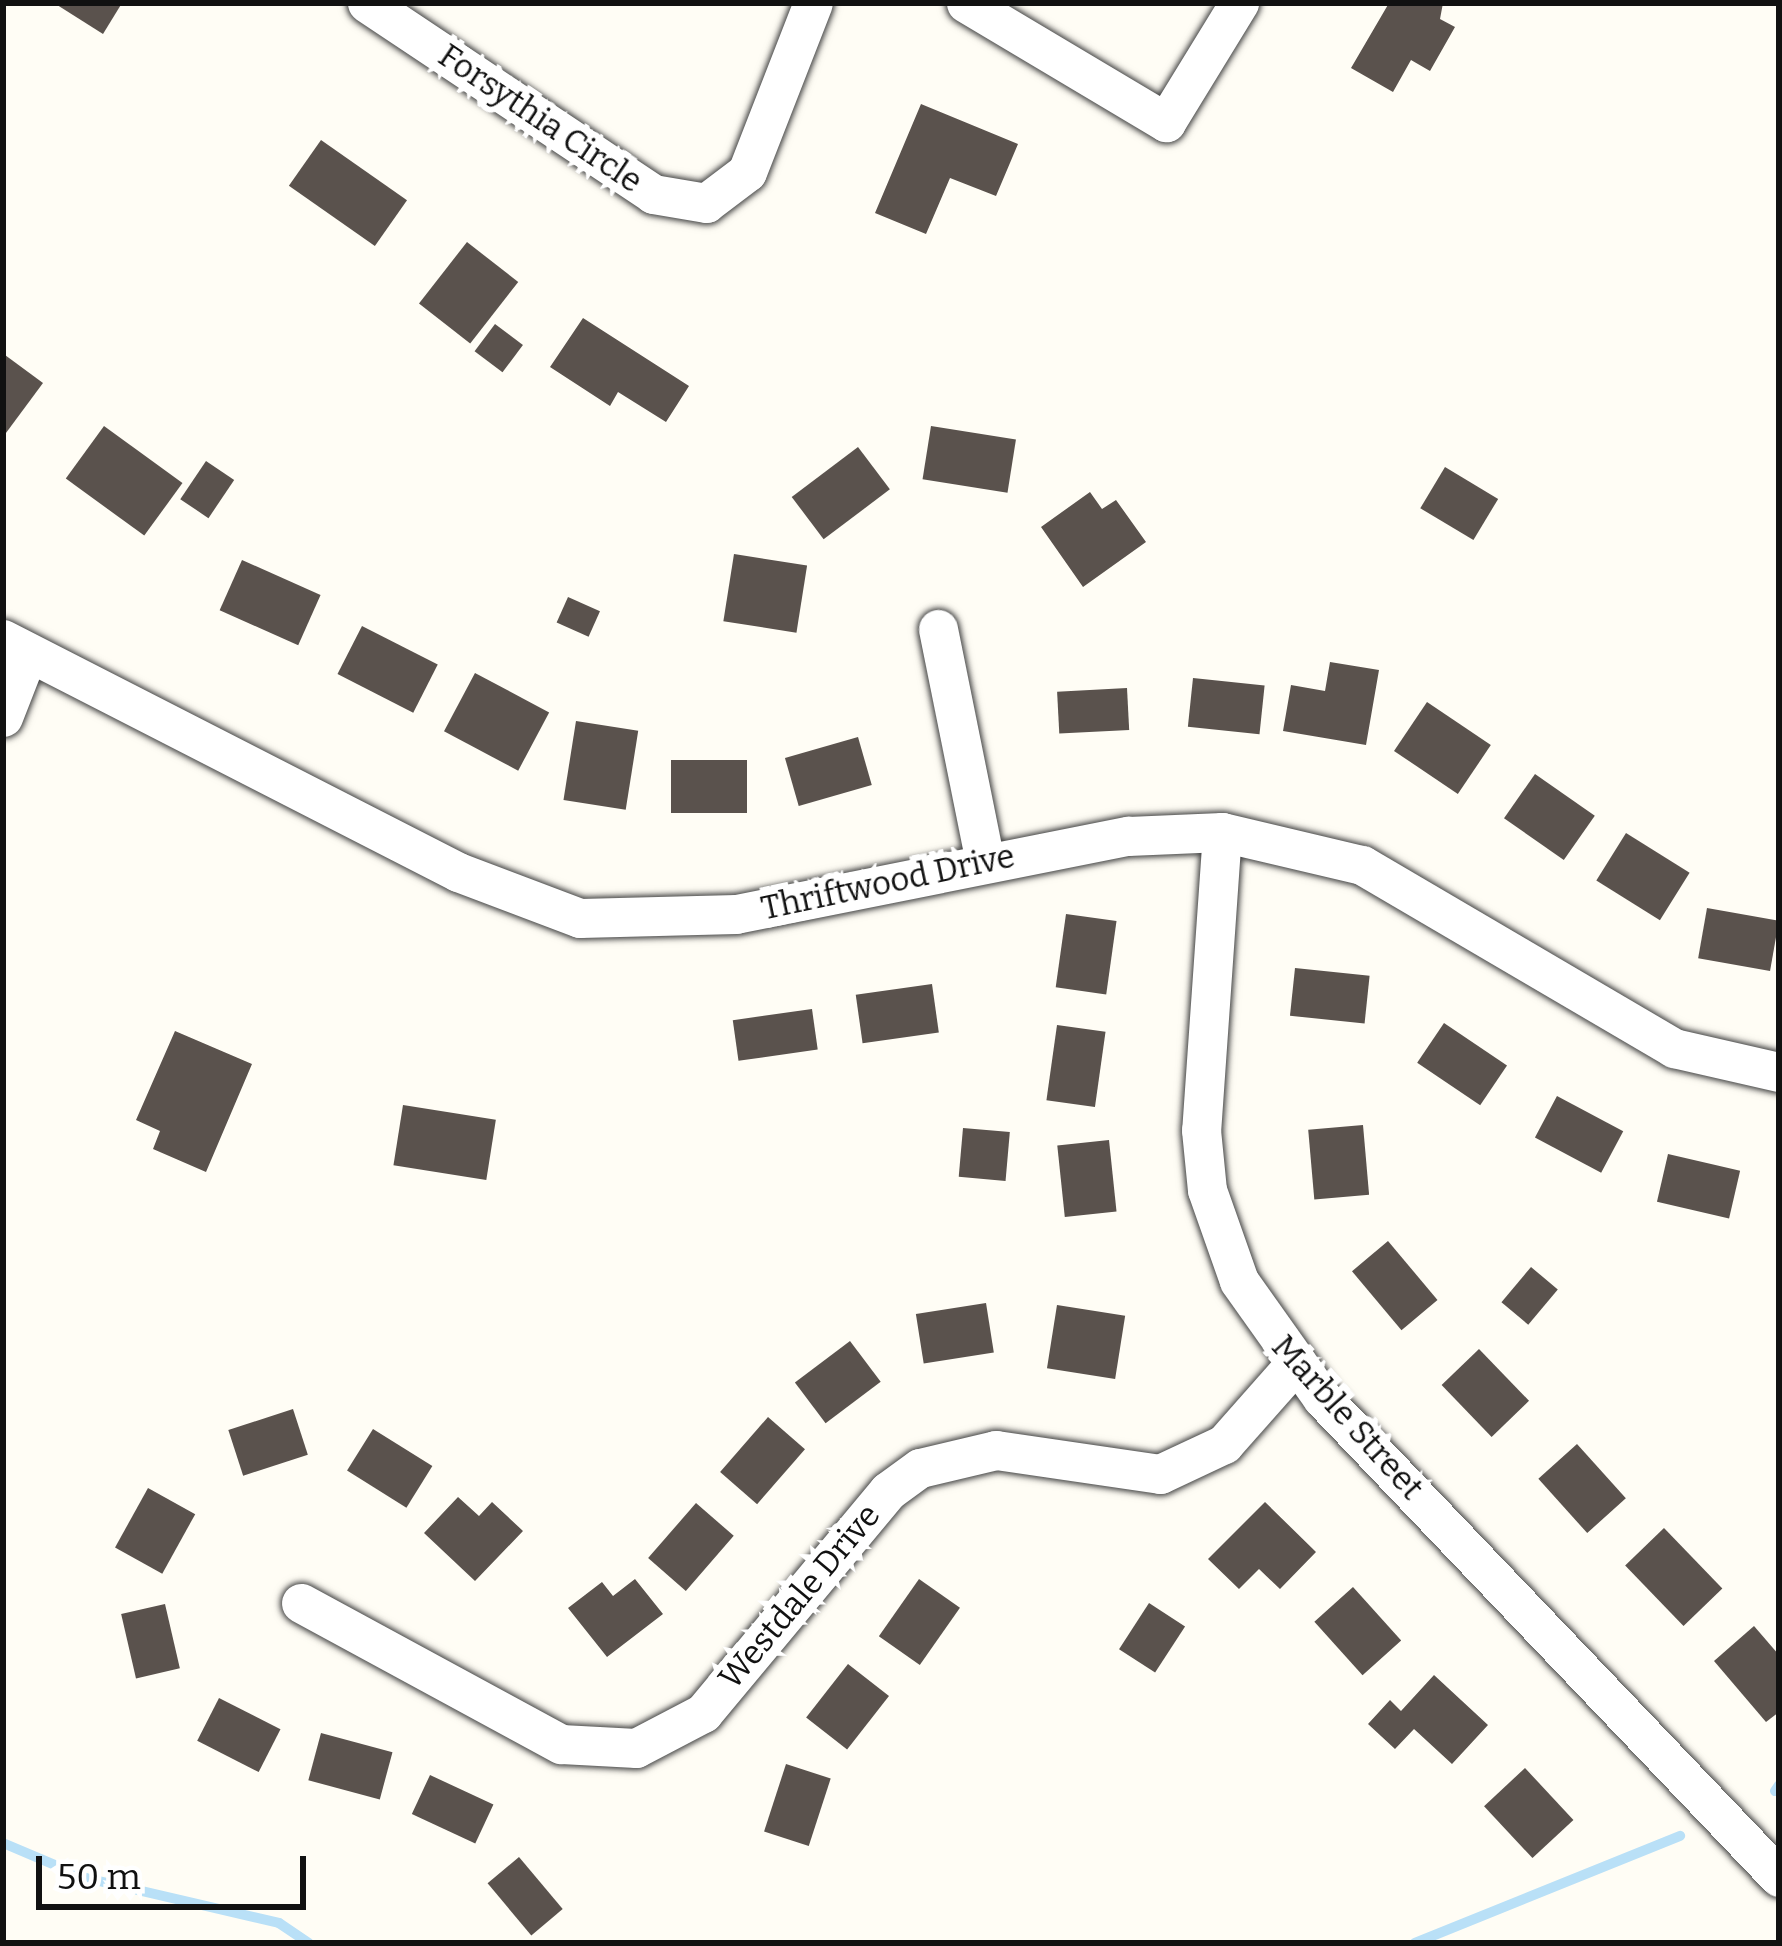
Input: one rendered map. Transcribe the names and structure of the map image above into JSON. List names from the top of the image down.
{
  "streets": {
    "street": [
      "Forsythia Circle",
      "Thriftwood Drive",
      "Marble Street",
      "Westdale Drive"
    ]
  },
  "crossings": [
    ["Thriftwood Drive", "Marble Street"],
    ["Marble Street", "Westdale Drive"]
  ],
  "scale_bar": "50 m"
}
